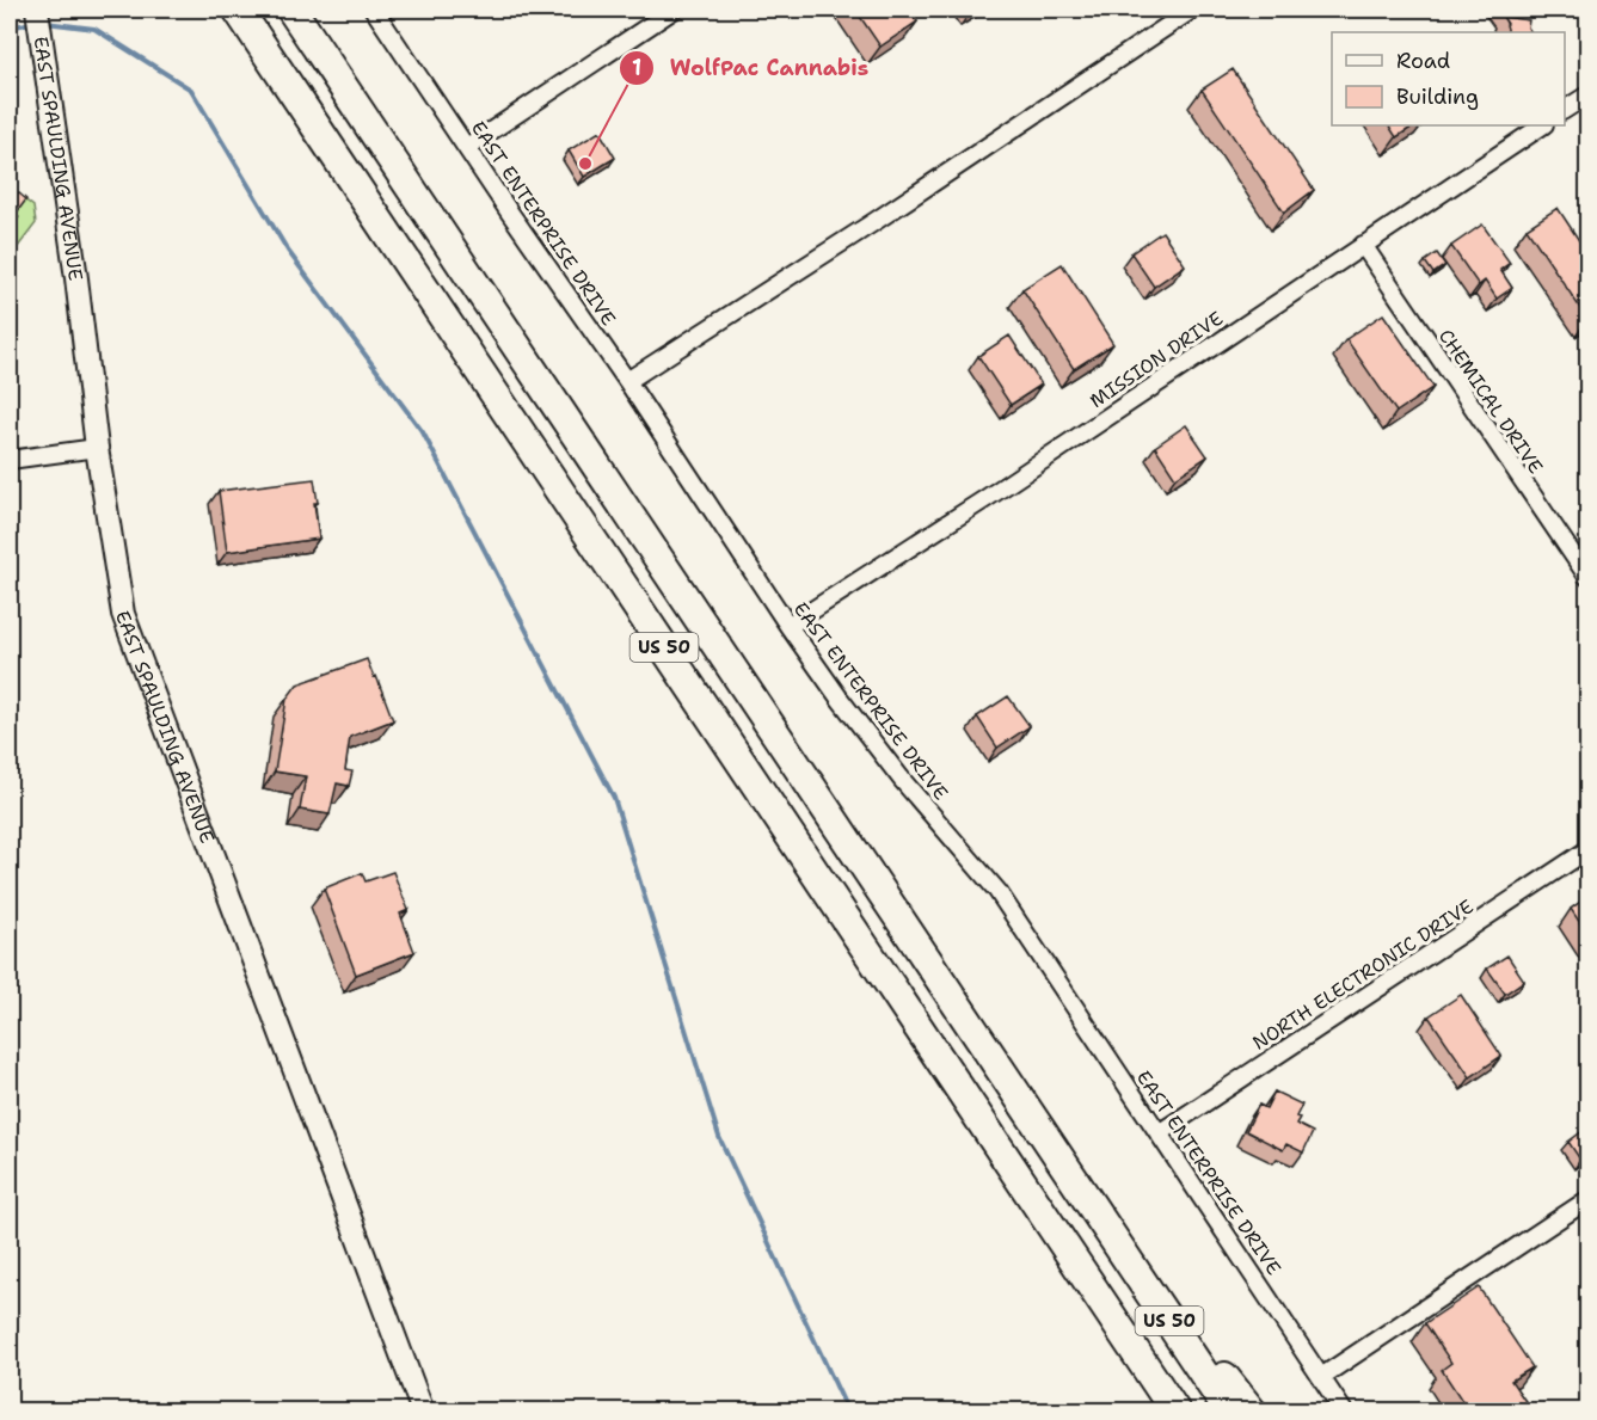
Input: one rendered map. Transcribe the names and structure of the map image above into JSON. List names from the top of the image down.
{
  "streets": {
    "highway": ["US 50"],
    "street": [
      "EAST SPAULDING AVENUE",
      "EAST ENTERPRISE DRIVE",
      "MISSION DRIVE",
      "CHEMICAL DRIVE",
      "NORTH ELECTRONIC DRIVE"
    ]
  },
  "crossings": [
    ["EAST ENTERPRISE DRIVE", "MISSION DRIVE"],
    ["EAST ENTERPRISE DRIVE", "NORTH ELECTRONIC DRIVE"],
    ["MISSION DRIVE", "CHEMICAL DRIVE"]
  ],
  "places": ["WolfPac Cannabis"],
  "legend": ["Road", "Building"]
}
